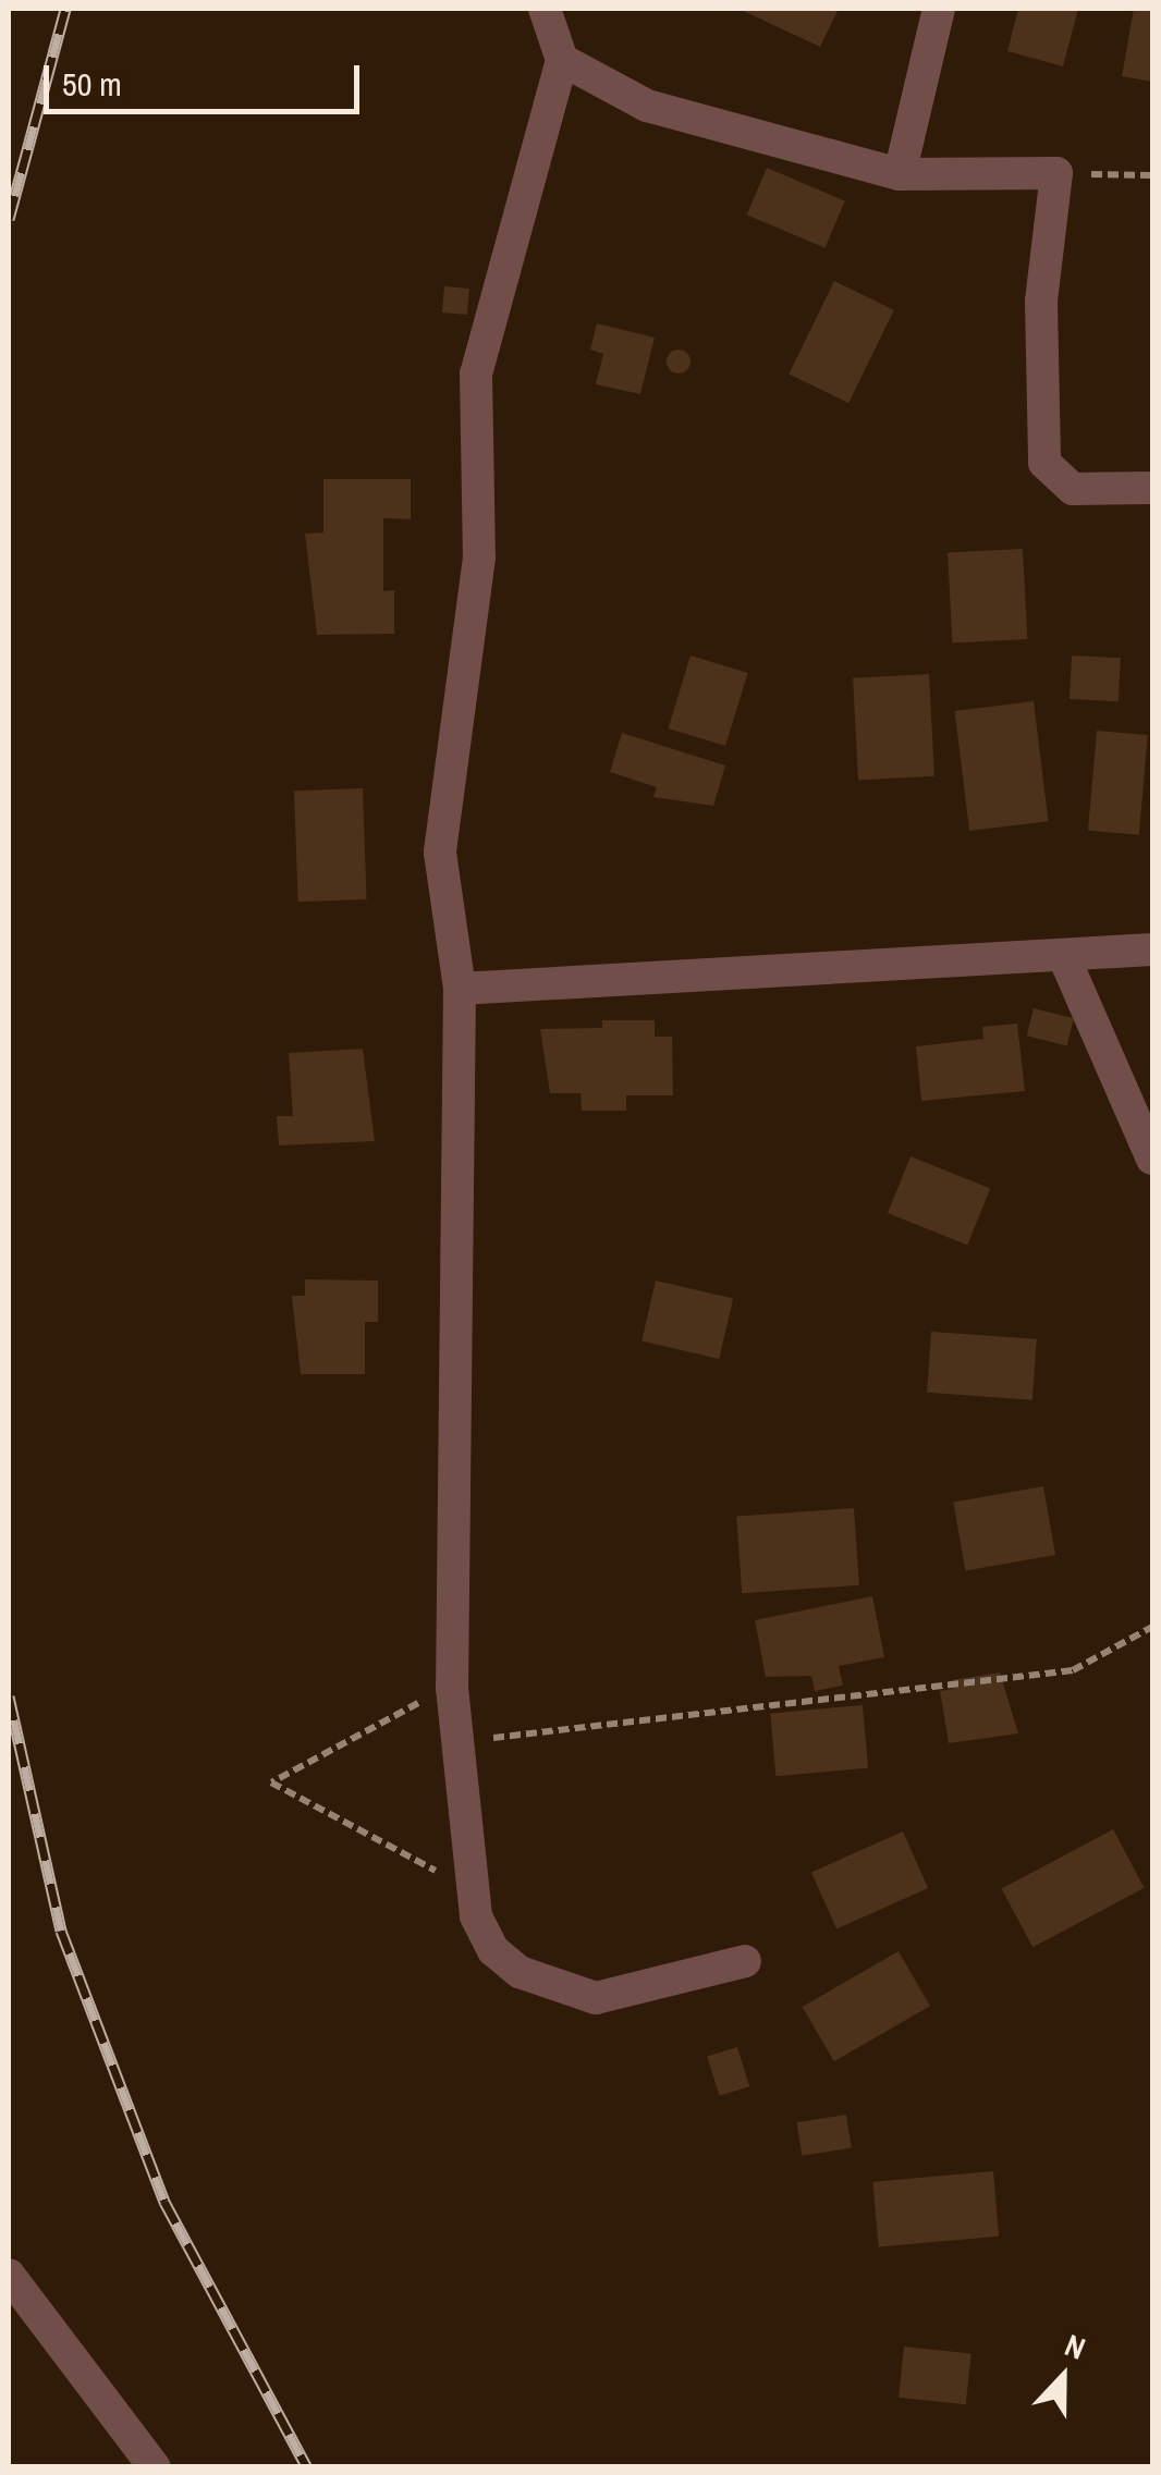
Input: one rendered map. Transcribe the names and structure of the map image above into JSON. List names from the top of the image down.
{
  "scale_bar": "50 m",
  "north": "top"
}
